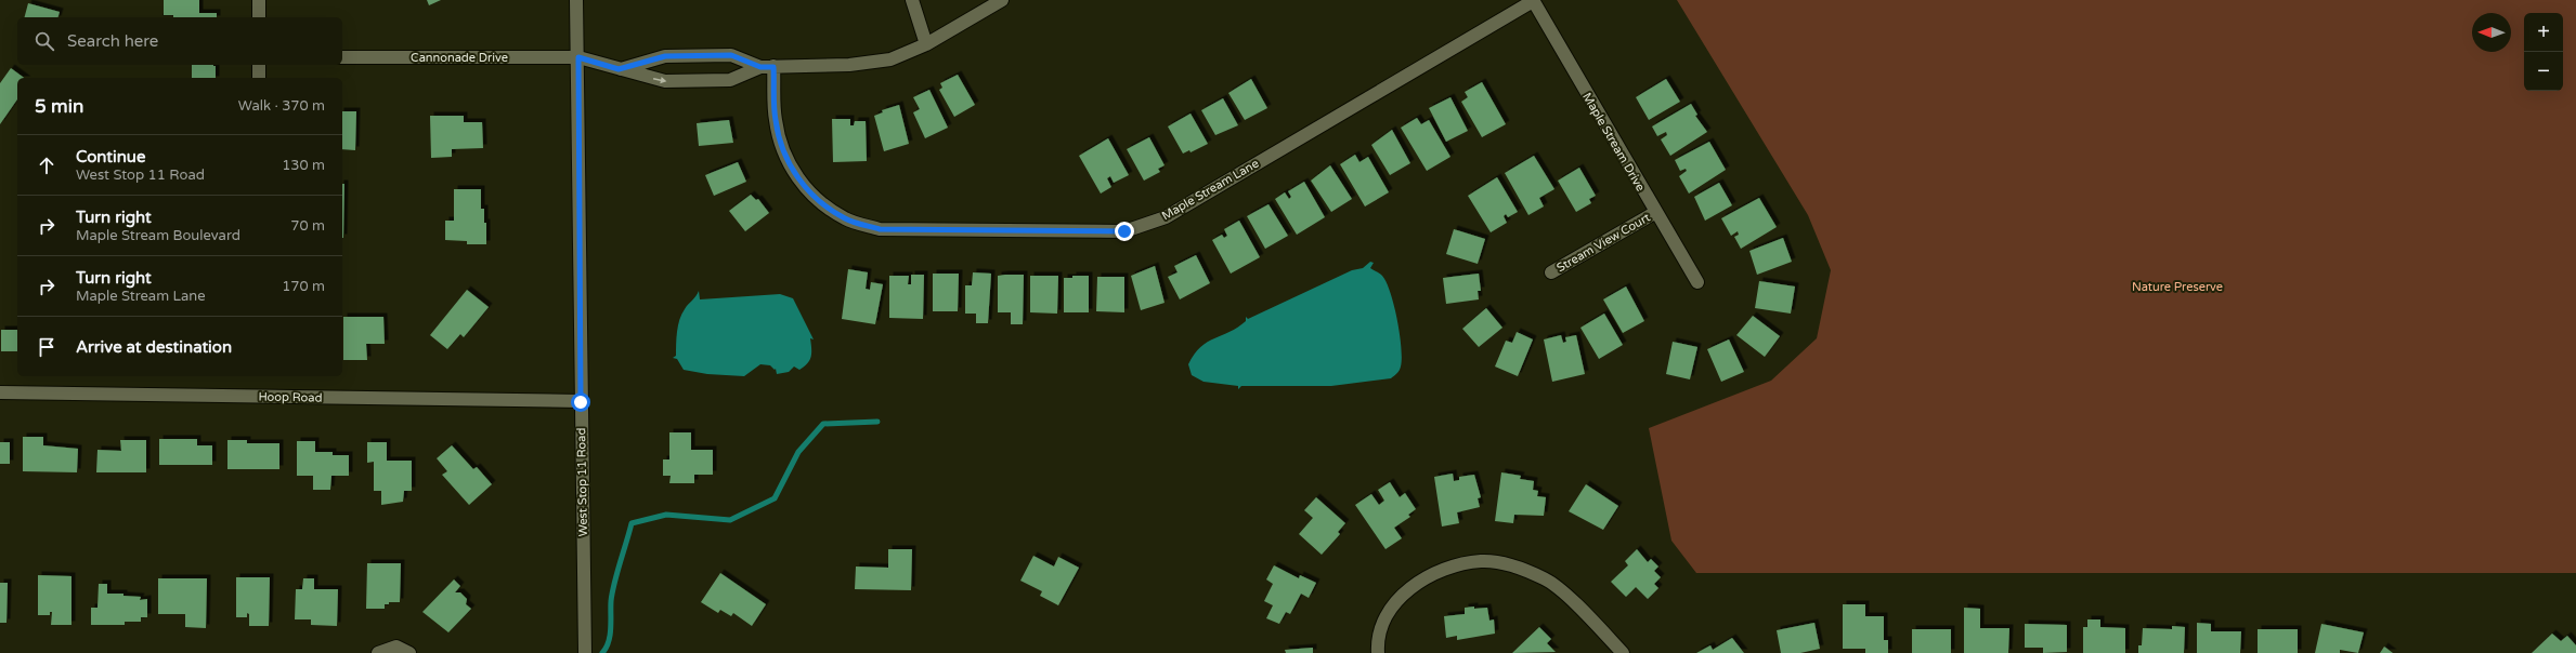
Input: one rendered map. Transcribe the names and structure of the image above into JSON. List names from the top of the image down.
{
  "streets": {
    "street": [
      "Cannonade Drive",
      "Maple Stream Drive",
      "Maple Stream Lane",
      "Stream View Court",
      "Hoop Road",
      "West Stop 11 Road"
    ]
  },
  "crossings": [
    ["Cannonade Drive", "West Stop 11 Road"],
    ["Maple Stream Drive", "Maple Stream Lane"],
    ["Maple Stream Drive", "Stream View Court"],
    ["Hoop Road", "West Stop 11 Road"]
  ],
  "parks": ["Nature Preserve"],
  "north": "left",
  "page": {
    "map_buttons": ["+", "−"],
    "search": "Search here",
    "heading": ["5 min", "Walk · 370 m"],
    "list": [
      ["Continue", "West Stop 11 Road", "130 m"],
      ["Turn right", "Maple Stream Boulevard", "70 m"],
      ["Turn right", "Maple Stream Lane", "170 m"],
      "Arrive at destination"
    ]
  }
}
